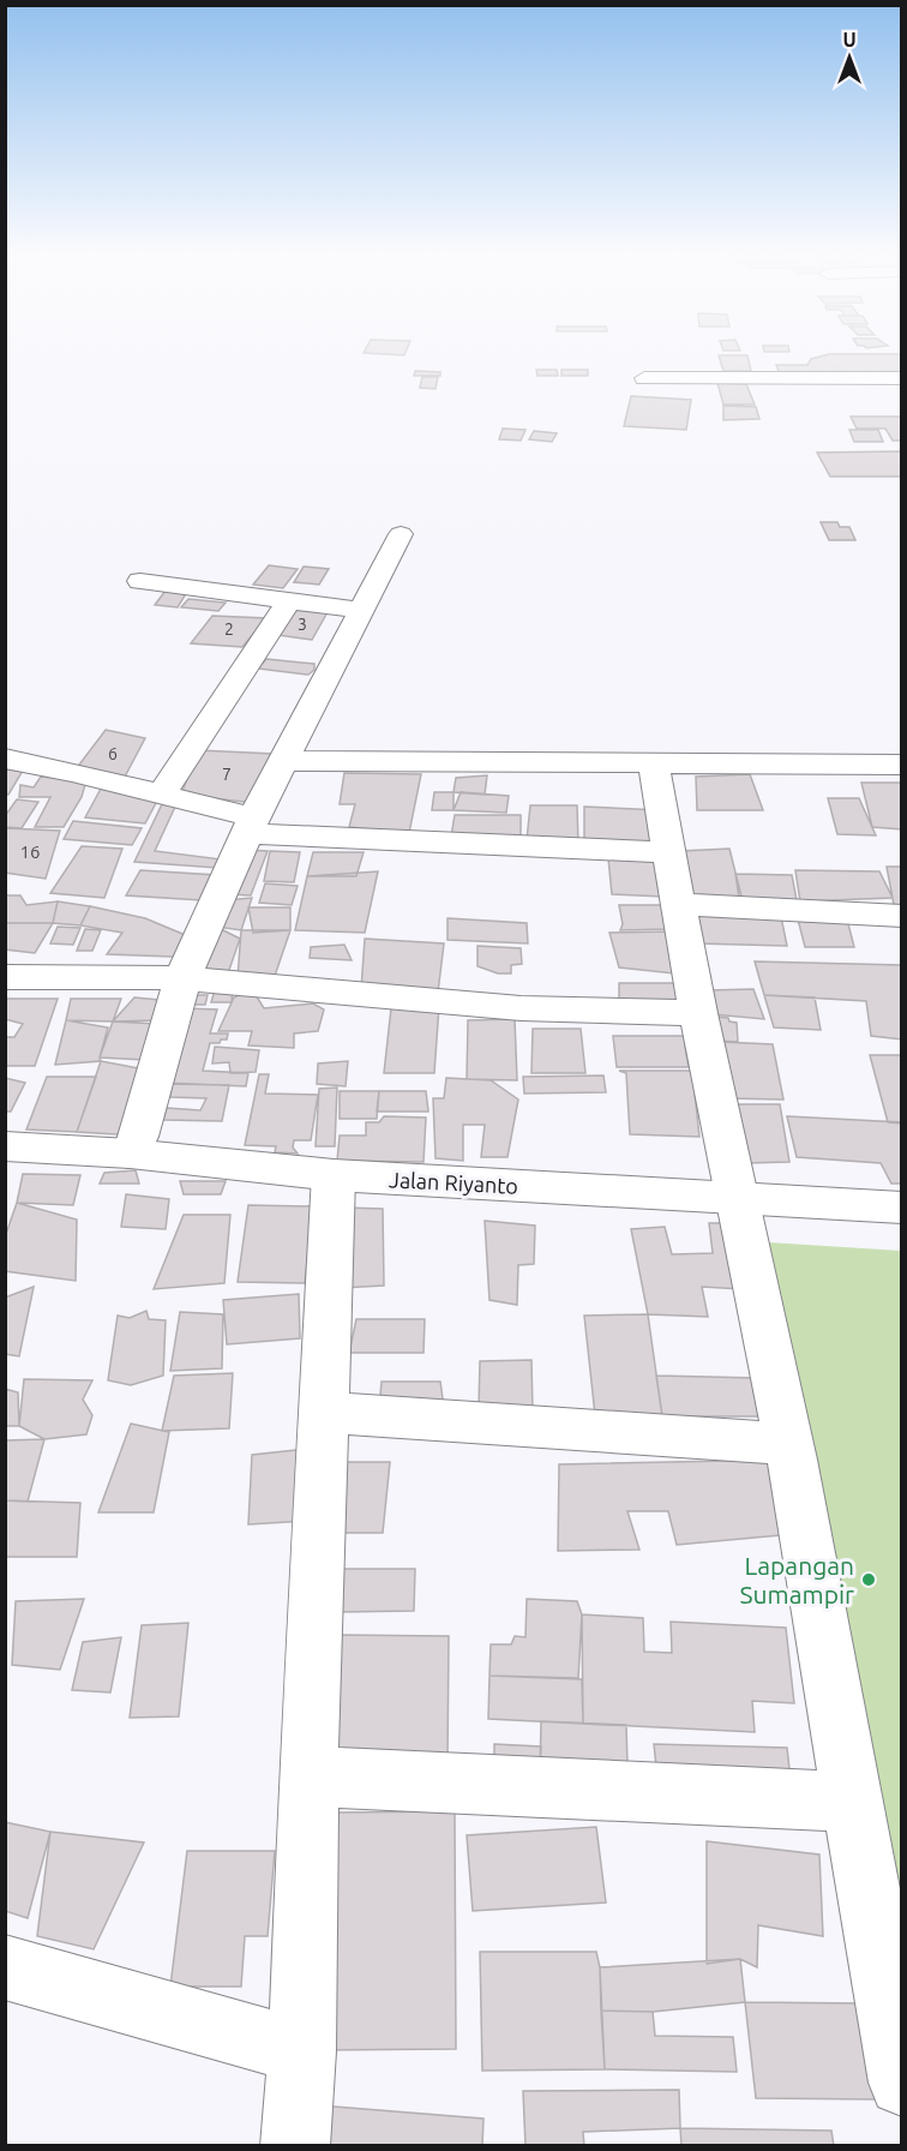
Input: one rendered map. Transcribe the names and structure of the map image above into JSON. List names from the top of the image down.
{
  "streets": {
    "street": ["Jalan Riyanto"]
  },
  "places": ["Lapangan Sumampir"],
  "house_numbers": [
    "3",
    "2",
    "6",
    "7",
    "16"
  ],
  "north": "top"
}
